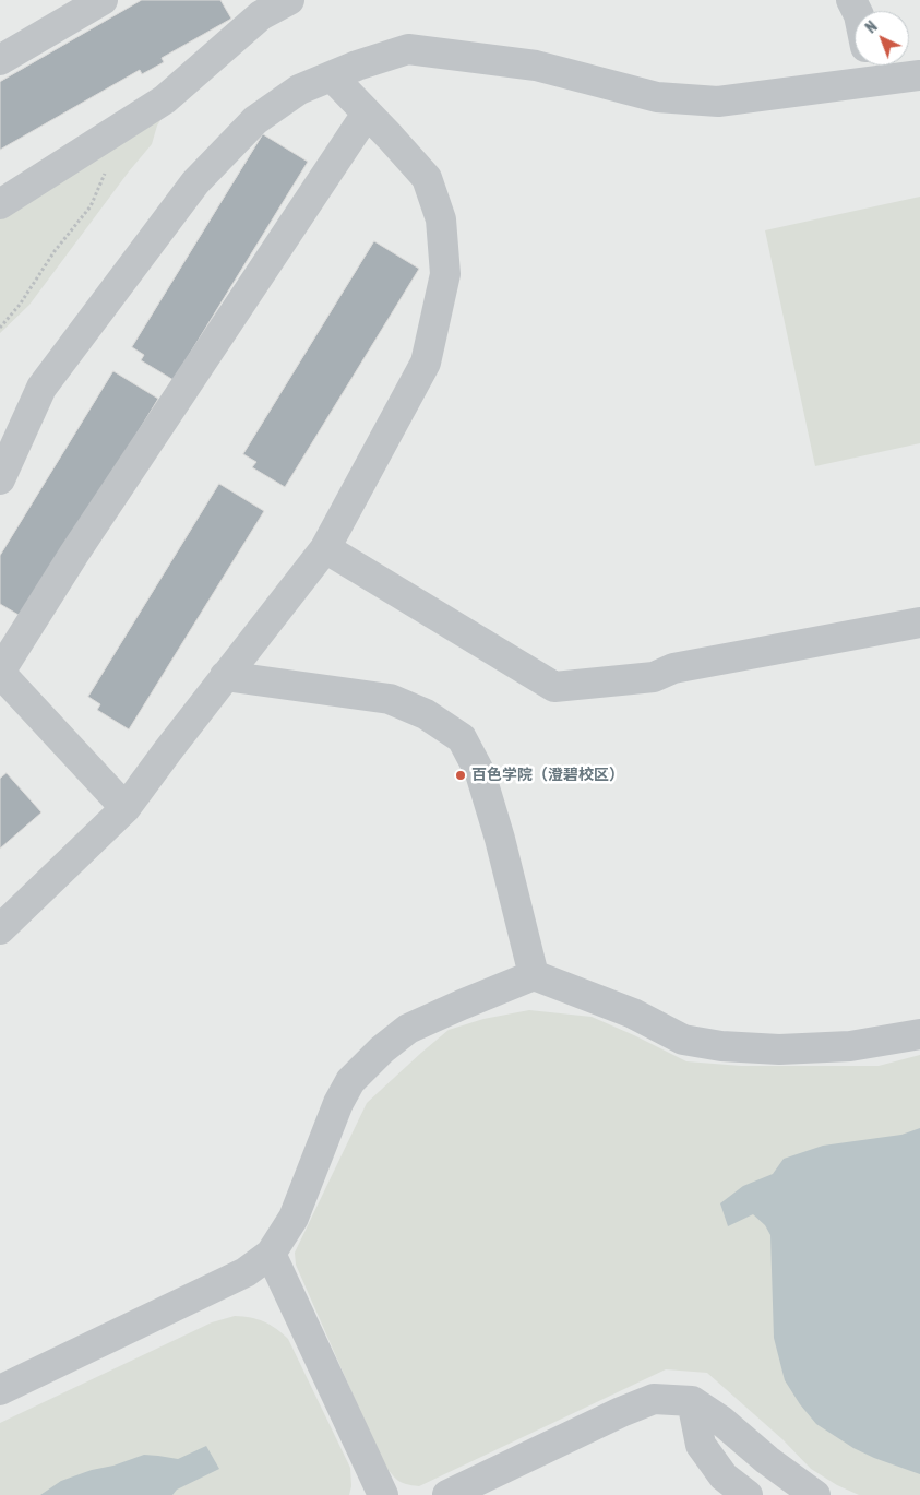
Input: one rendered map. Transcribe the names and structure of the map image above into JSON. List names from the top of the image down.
{
  "places": ["百色学院（澄碧校区）"],
  "north": "top left"
}
